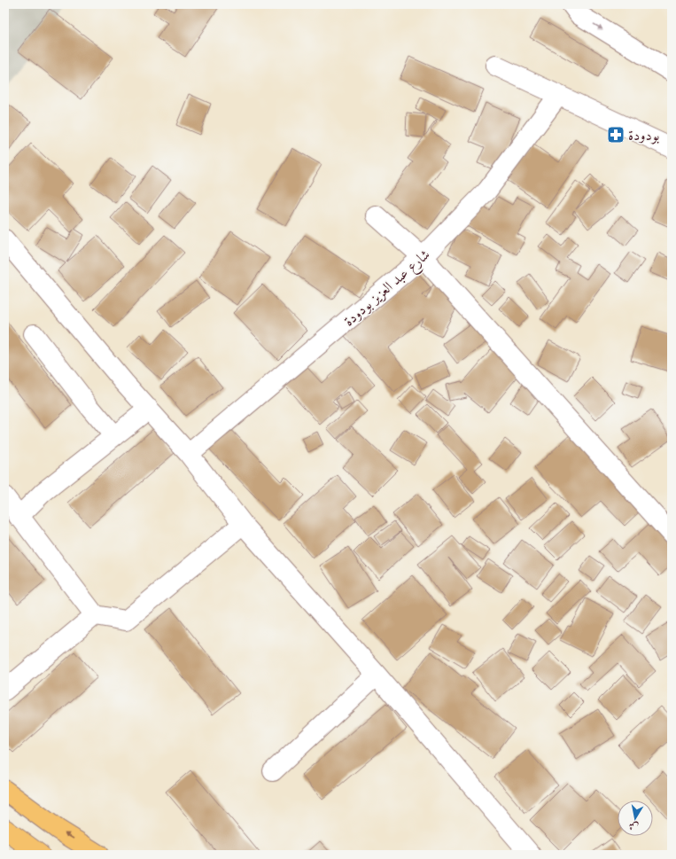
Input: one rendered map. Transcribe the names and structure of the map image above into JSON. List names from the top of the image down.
{
  "streets": {
    "street": ["شارع عبد العزيز بودودة"]
  },
  "places": {
    "pharmacy": ["بودودة"]
  },
  "north": "bottom"
}
